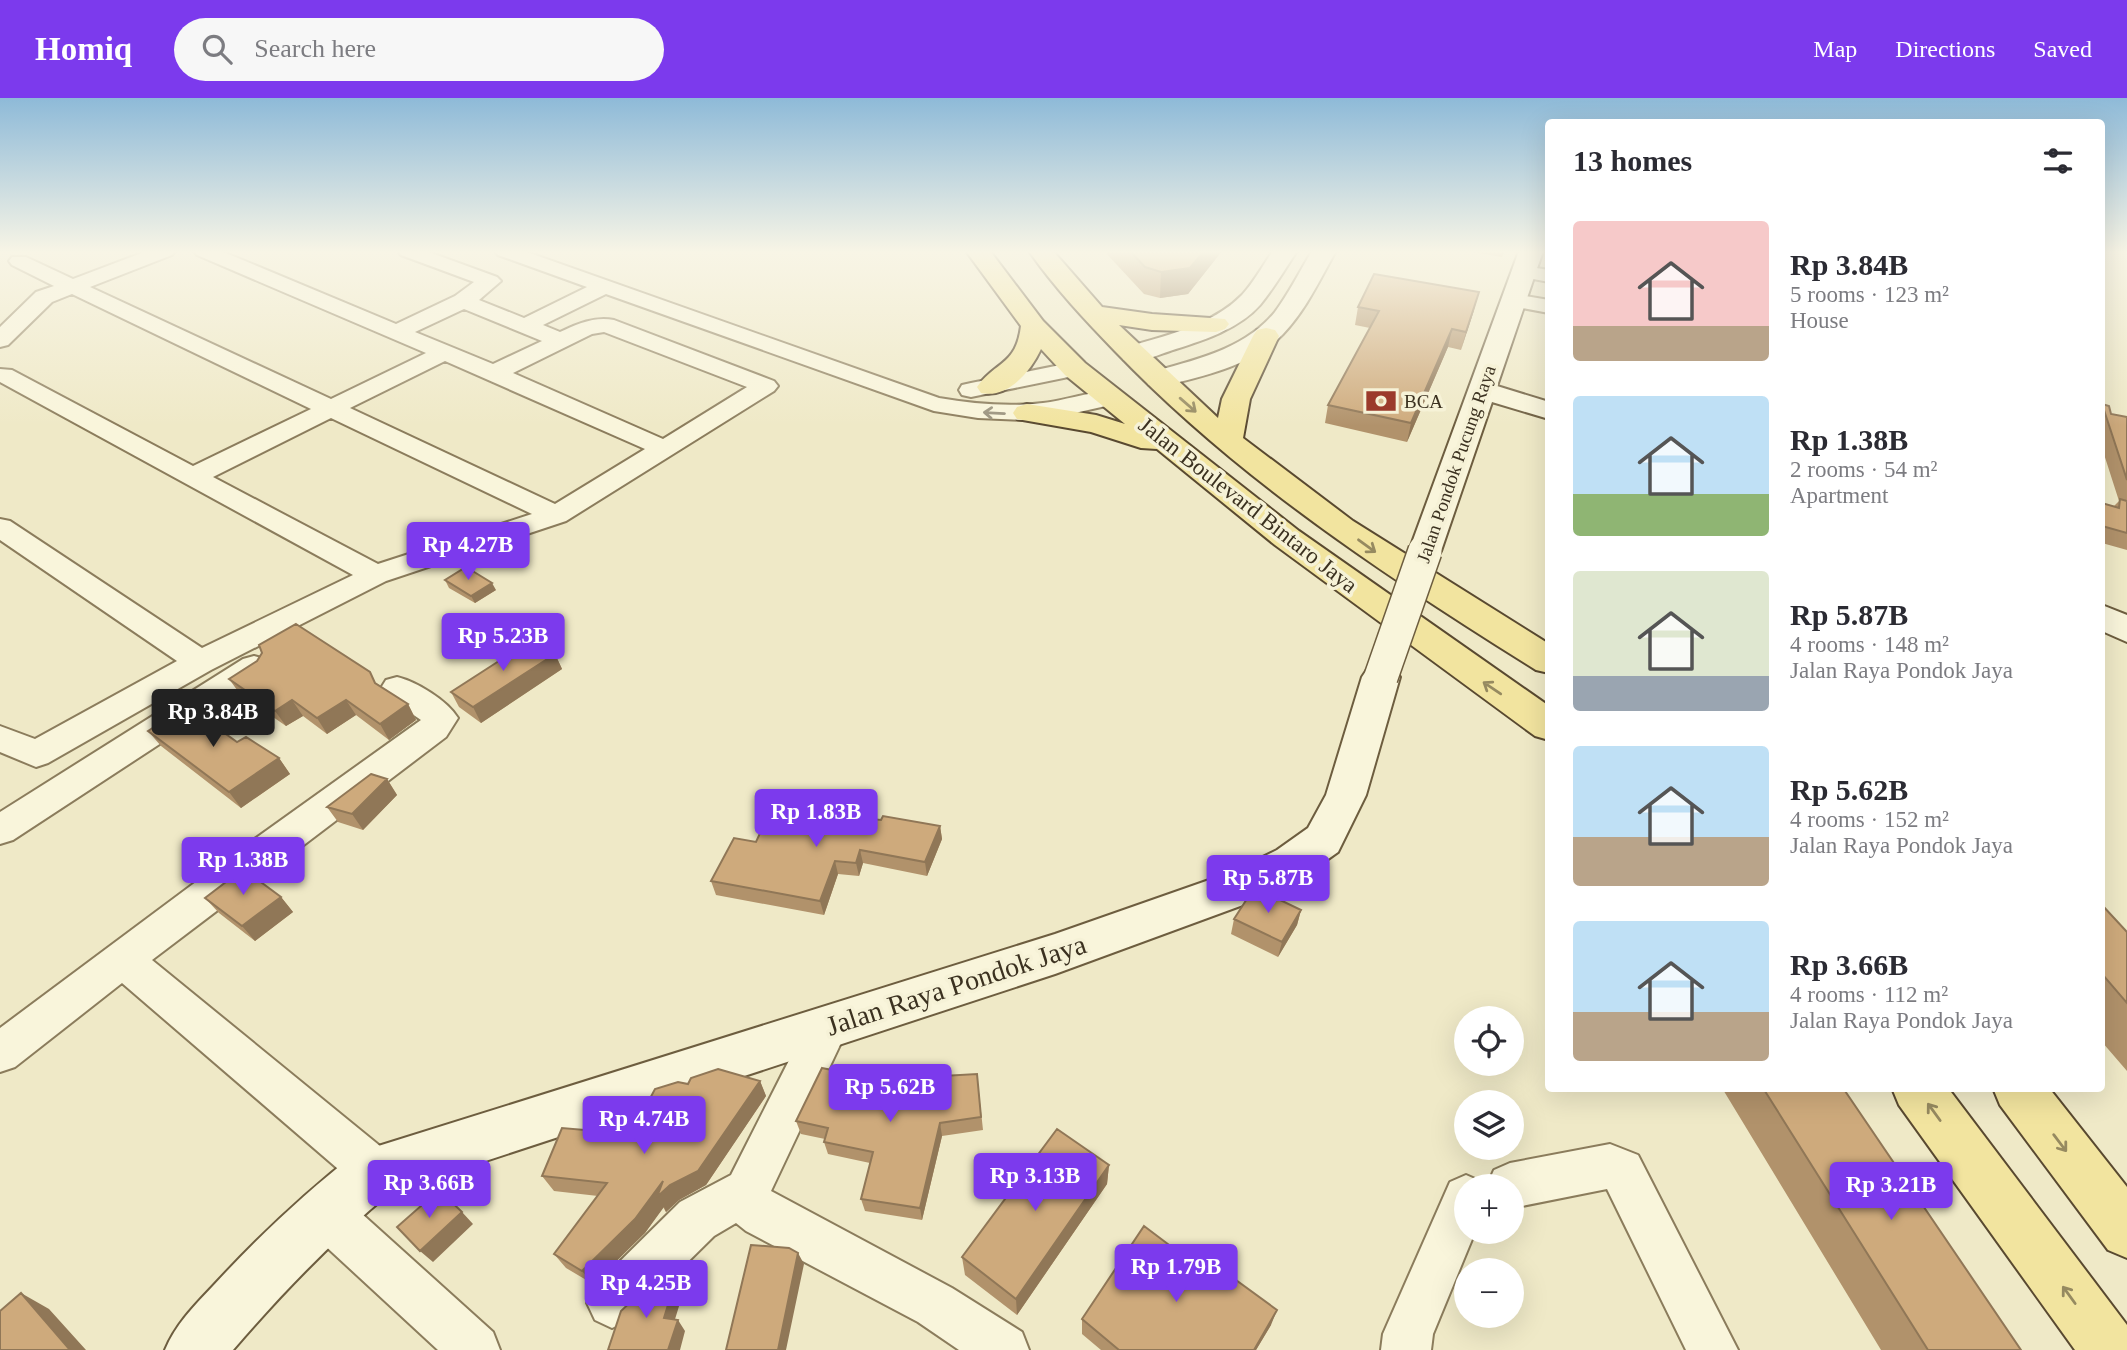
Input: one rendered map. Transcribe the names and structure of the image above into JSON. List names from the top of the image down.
{
  "streets": {
    "main road": ["Jalan Pondok Pucung Raya", "Jalan Boulevard Bintaro Jaya", "Jalan Raya Pondok Jaya"]
  },
  "crossings": [
    ["Jalan Pondok Pucung Raya", "Jalan Raya Pondok Jaya"]
  ],
  "places": {
    "bank": ["BCA"]
  },
  "page": {
    "header": "Homiq",
    "search": "Search here",
    "nav": ["Map", "Directions", "Saved"],
    "heading": "13 homes",
    "list": [
      {
        "name": "Rp 3.84B",
        "note": "5 rooms · 123 m² · House"
      },
      {
        "name": "Rp 1.38B",
        "note": "2 rooms · 54 m² · Apartment"
      },
      {
        "name": "Rp 5.87B",
        "note": "4 rooms · 148 m² · Jalan Raya Pondok Jaya"
      },
      {
        "name": "Rp 5.62B",
        "note": "4 rooms · 152 m² · Jalan Raya Pondok Jaya"
      },
      {
        "name": "Rp 3.66B",
        "note": "4 rooms · 112 m² · Jalan Raya Pondok Jaya"
      }
    ],
    "price": [
      "Rp 4.27B",
      "Rp 5.23B",
      "Rp 3.84B",
      "Rp 1.83B",
      "Rp 1.38B",
      "Rp 5.87B",
      "Rp 5.62B",
      "Rp 4.74B",
      "Rp 3.13B",
      "Rp 3.66B",
      "Rp 3.21B",
      "Rp 1.79B",
      "Rp 4.25B"
    ],
    "map_buttons": ["+", "−"]
  }
}
